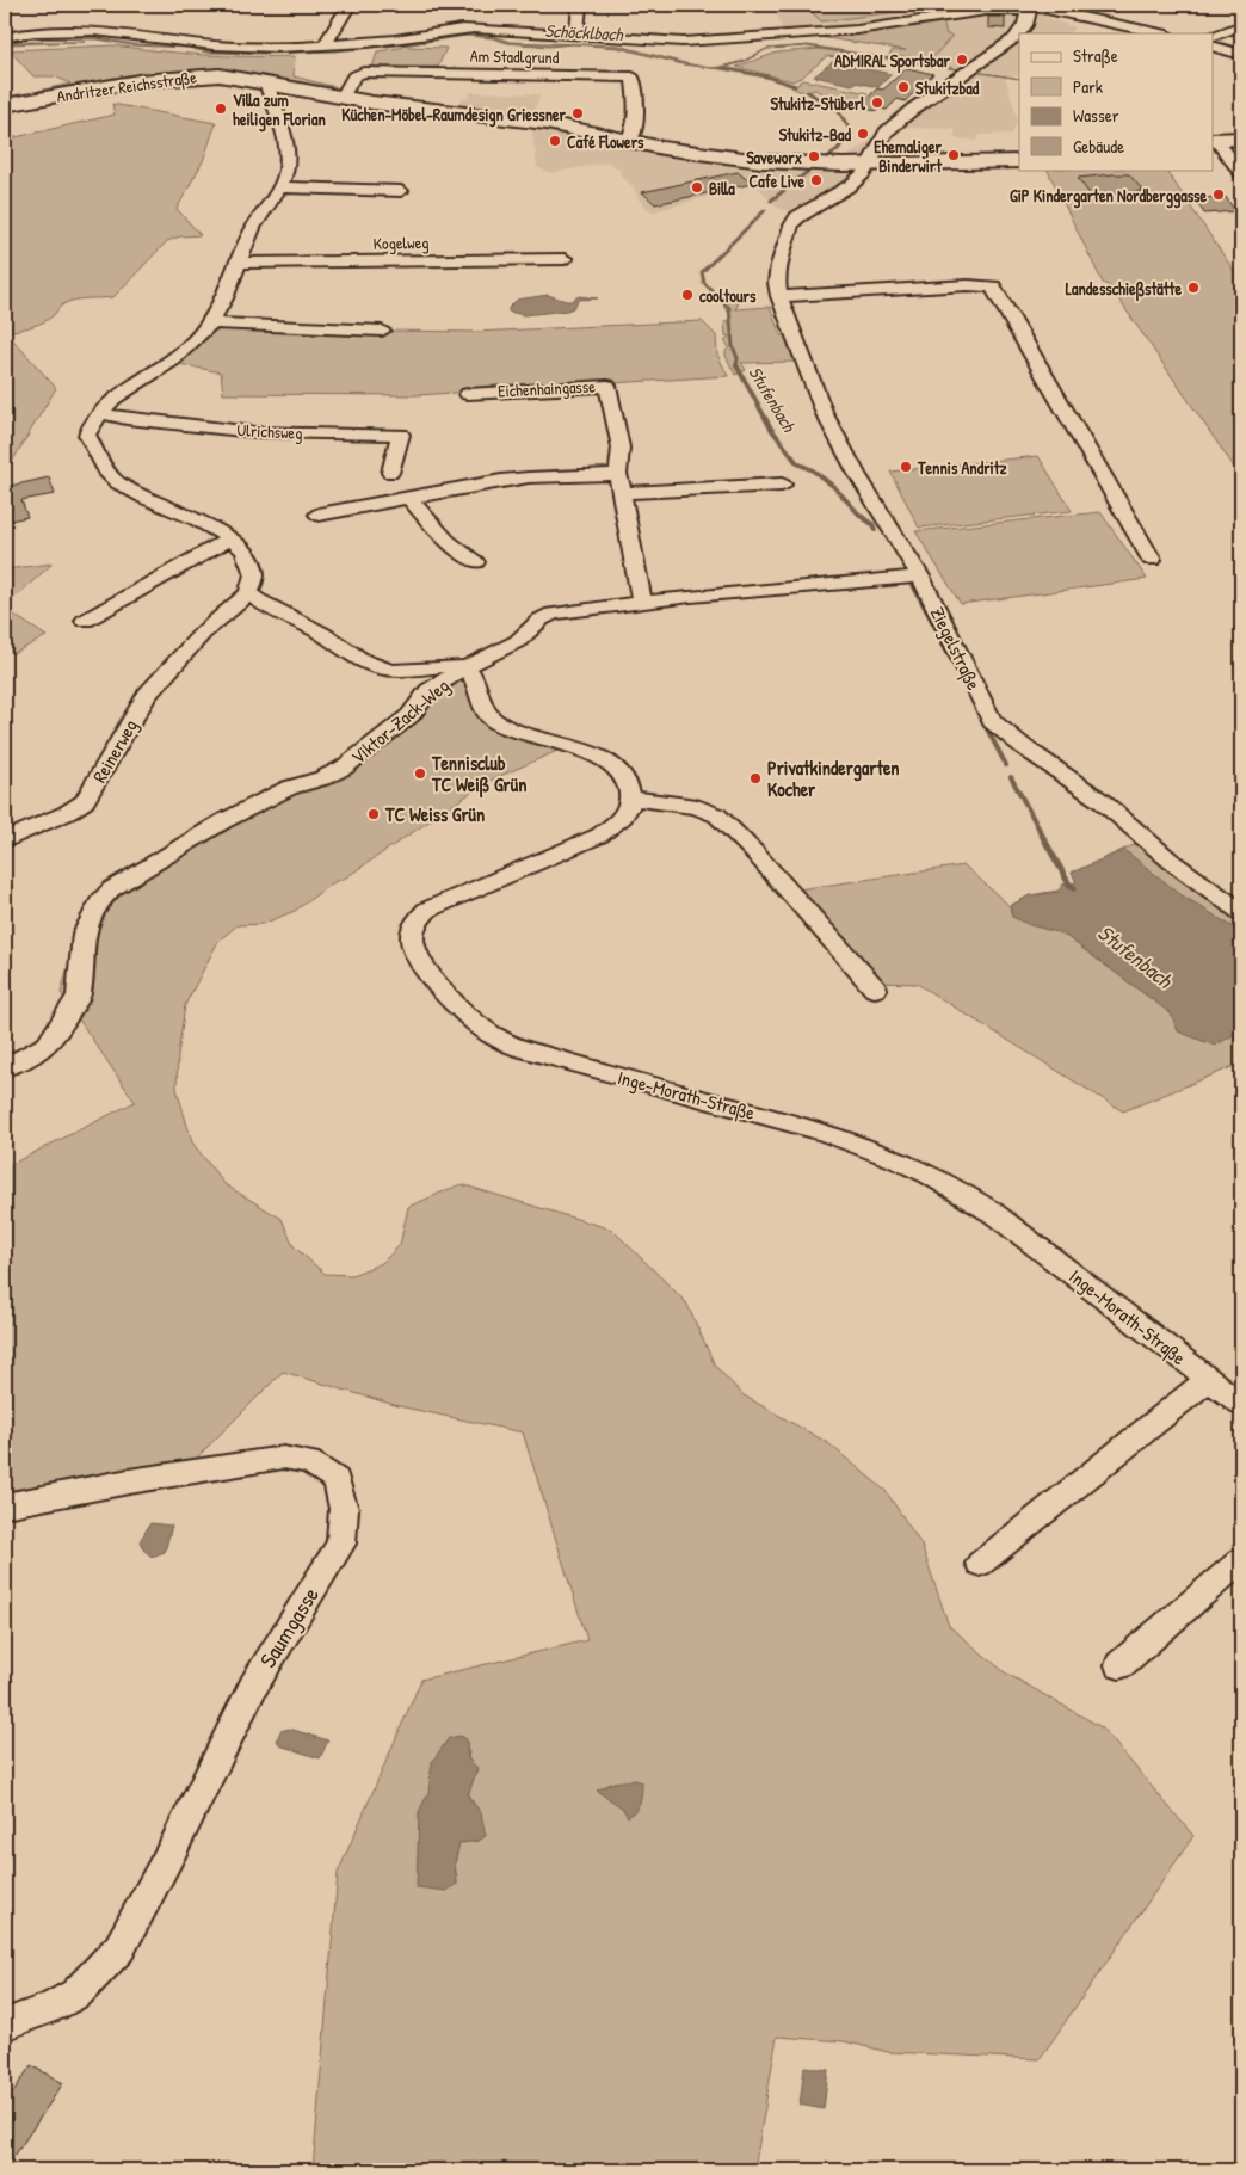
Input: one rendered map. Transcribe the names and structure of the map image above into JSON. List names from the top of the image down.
{
  "streets": {
    "main road": ["Andritzer Reichsstraße"],
    "street": [
      "Am Stadlgrund",
      "Kogelweg",
      "Eichenhaingasse",
      "Ulrichsweg",
      "Ziegelstraße",
      "Viktor-Zack-Weg",
      "Reinerweg",
      "Inge-Morath-Straße",
      "Saumgasse"
    ]
  },
  "crossings": [
    ["Am Stadlgrund", "Andritzer Reichsstraße"],
    ["Andritzer Reichsstraße", "Ziegelstraße"],
    ["Eichenhaingasse", "Viktor-Zack-Weg"],
    ["Ziegelstraße", "Viktor-Zack-Weg"]
  ],
  "water": ["Schöcklbach", "Stufenbach"],
  "places": [
    "ADMIRAL Sportsbar",
    "Stukitzbad",
    "Stukitz-Stüberl",
    "Villa zum heiligen Florian",
    "Küchen-Möbel-Raumdesign Griessner",
    "Stukitz-Bad",
    "Café Flowers",
    "Ehemaliger Binderwirt",
    "Saveworx",
    "Cafe Live",
    "Billa",
    "GiP Kindergarten Nordberggasse",
    "Landesschießstätte",
    "cooltours",
    "Tennis Andritz",
    "Tennisclub TC Weiß Grün",
    "Privatkindergarten Kocher",
    "TC Weiss Grün"
  ],
  "legend": [
    "Straße",
    "Park",
    "Wasser",
    "Gebäude"
  ]
}
